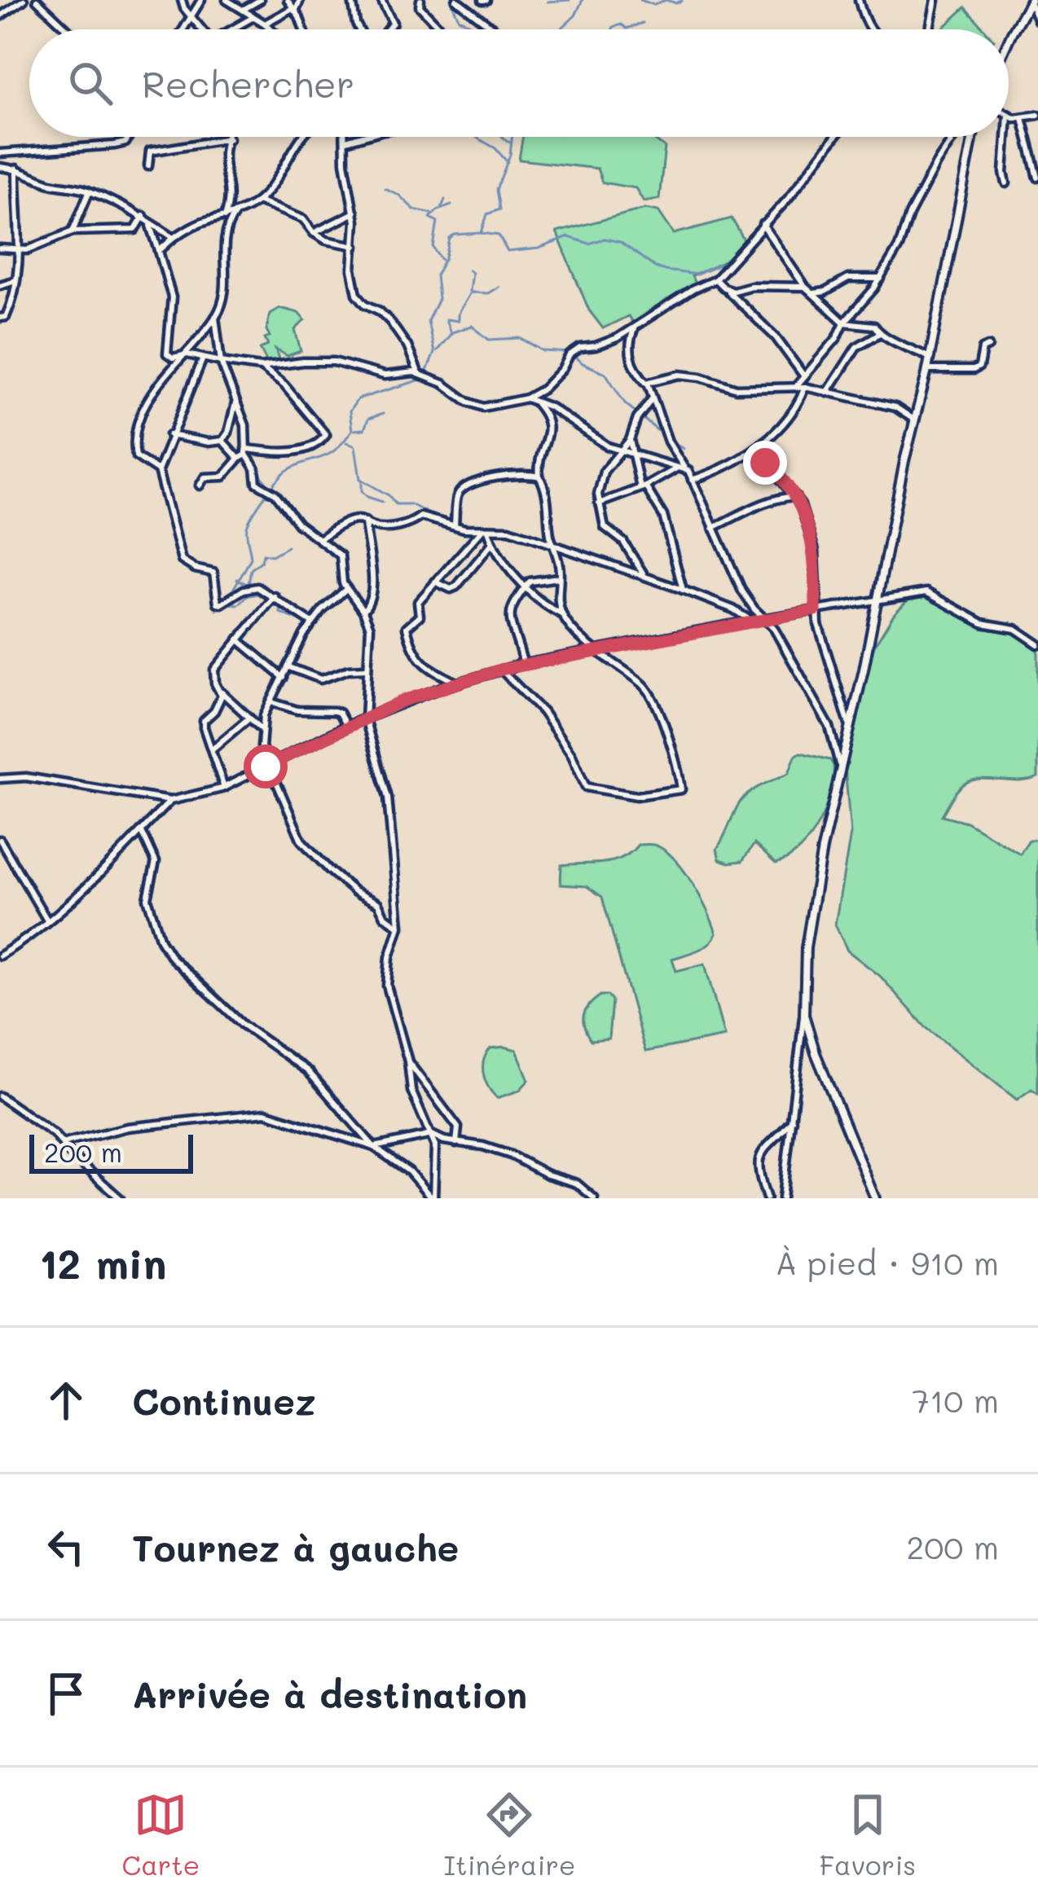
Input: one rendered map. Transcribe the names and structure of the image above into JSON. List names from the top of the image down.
{
  "scale_bar": "200 m",
  "page": {
    "search": "Rechercher",
    "scale": "200 m",
    "heading": ["12 min", "À pied · 910 m"],
    "list": [
      ["Continuez", "710 m"],
      ["Tournez à gauche", "200 m"],
      "Arrivée à destination"
    ],
    "nav": ["Carte", "Itinéraire", "Favoris"]
  }
}
